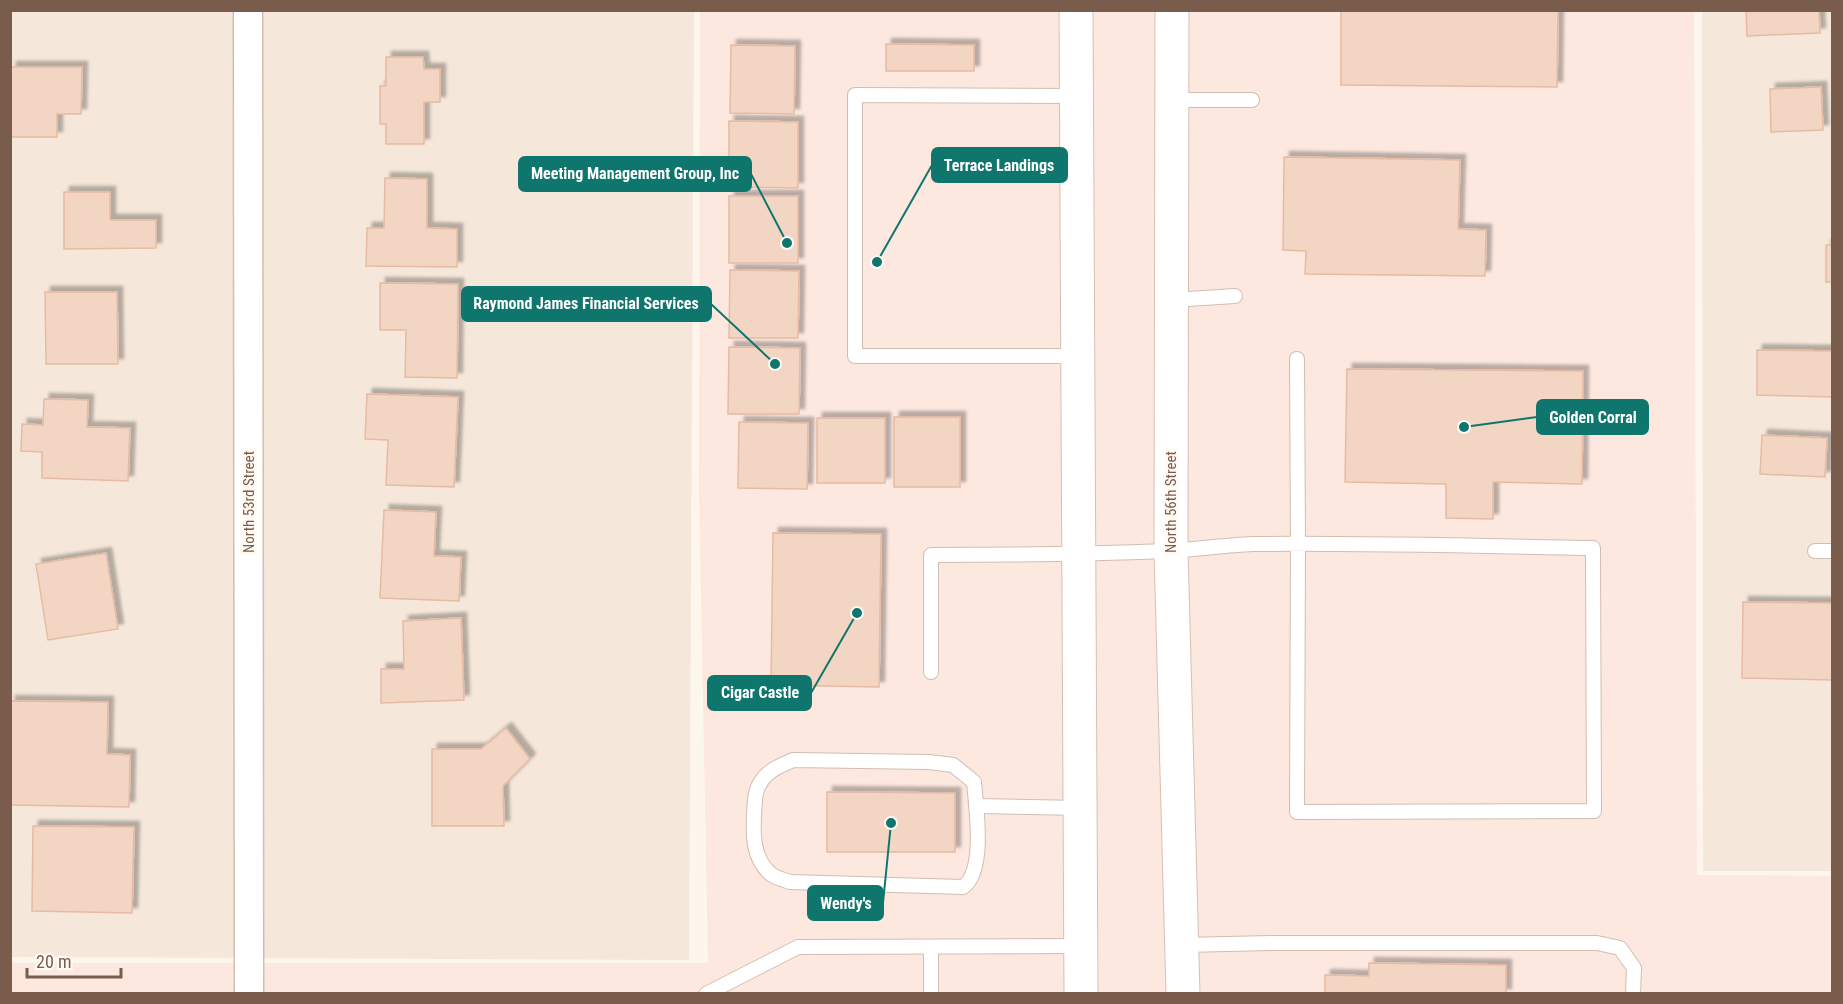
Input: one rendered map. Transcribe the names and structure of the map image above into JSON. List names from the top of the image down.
{
  "streets": {
    "main road": ["North 56th Street"],
    "street": ["North 53rd Street"]
  },
  "places": [
    "Meeting Management Group, Inc",
    "Terrace Landings",
    "Raymond James Financial Services",
    "Golden Corral",
    "Cigar Castle",
    "Wendy's"
  ],
  "scale_bar": "20 m"
}
